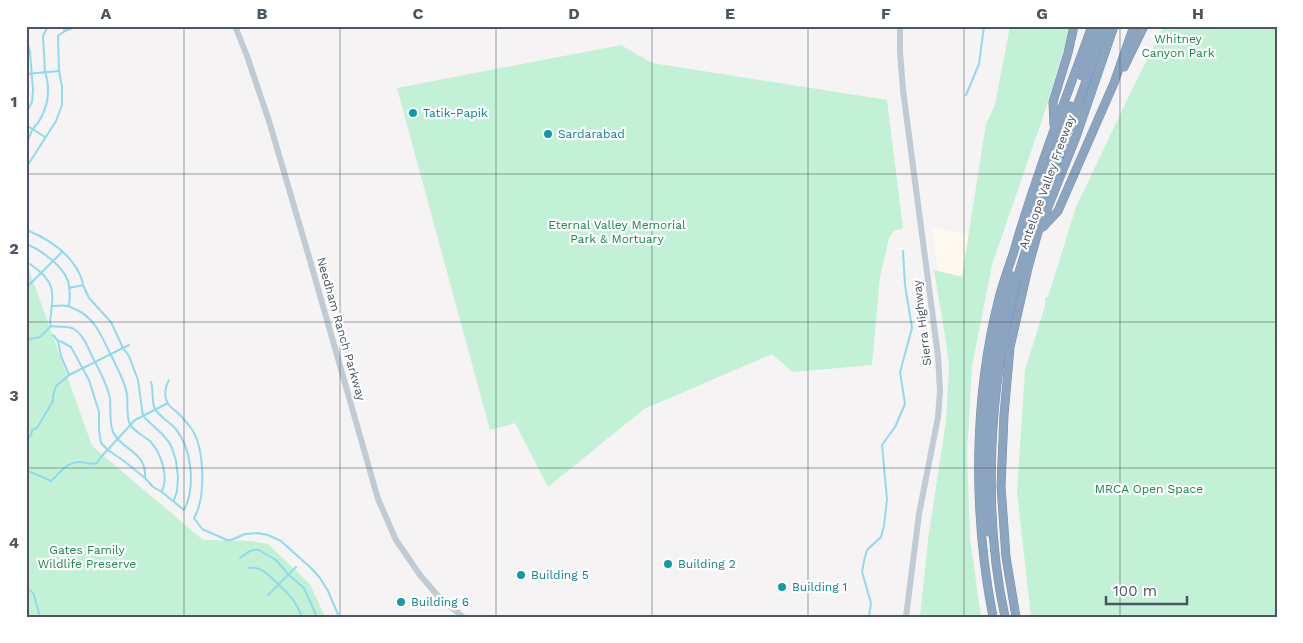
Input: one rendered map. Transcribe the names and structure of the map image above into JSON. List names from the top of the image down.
{
  "streets": {
    "highway": ["Antelope Valley Freeway"],
    "street": ["Sierra Highway", "Needham Ranch Parkway"]
  },
  "parks": [
    "Whitney Canyon Park",
    "Eternal Valley Memorial Park & Mortuary",
    "MRCA Open Space",
    "Gates Family Wildlife Preserve"
  ],
  "places": [
    "Tatik-Papik",
    "Sardarabad",
    "Building 2",
    "Building 5",
    "Building 1",
    "Building 6"
  ],
  "scale_bar": "100 m",
  "grid": {
    "columns": [
      "A",
      "B",
      "C",
      "D",
      "E",
      "F",
      "G",
      "H"
    ],
    "rows": [
      "1",
      "2",
      "3",
      "4"
    ]
  }
}
